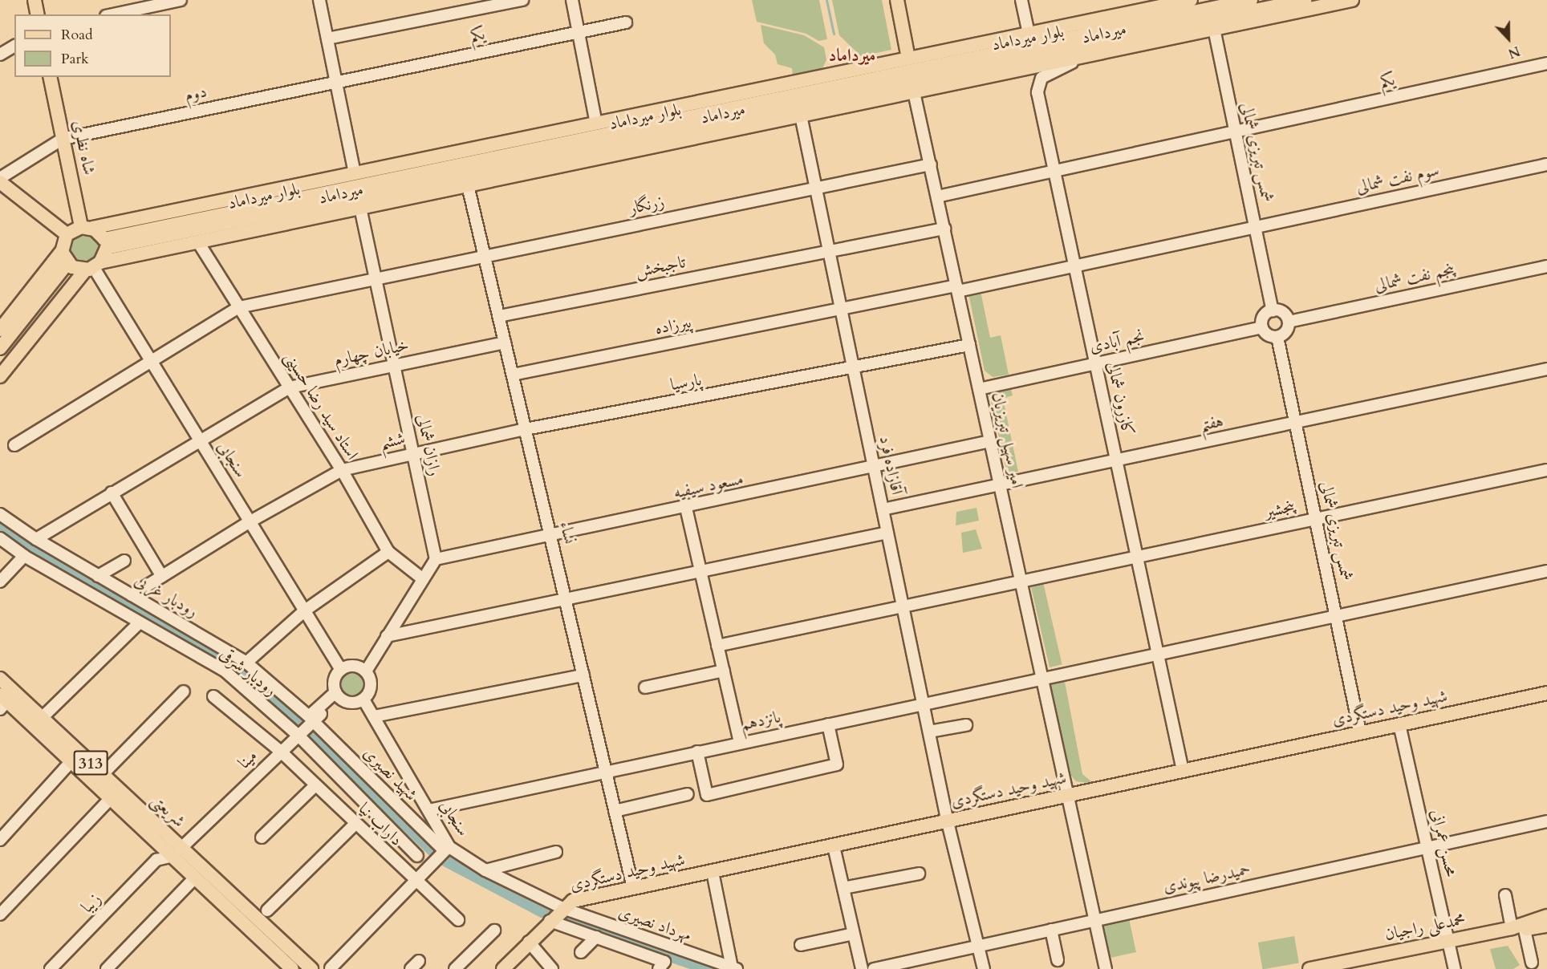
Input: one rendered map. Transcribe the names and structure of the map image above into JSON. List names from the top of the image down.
{
  "streets": {
    "main road": [
      "میرداماد",
      "بلوار میرداماد",
      "شاه نظری",
      "شهید وحید دستگردی",
      "313",
      "شریعتی",
      "محمدعلی راجیان"
    ],
    "street": [
      "یکم",
      "دوم",
      "شمس تبریزی شمالی",
      "سوم نفت شمالی",
      "زرنگار",
      "تاجبخش",
      "پنجم نفت شمالی",
      "پیرزاده",
      "نجم آبادی",
      "خیابان چهارم",
      "پارسیا",
      "کازرون شمالی",
      "استاد سید رضا حسینی",
      "هفتم",
      "امیر سهیل تبریزیان",
      "ششم",
      "رازان شمالی",
      "سنجابی",
      "آقازاده فرد",
      "مسعود سیفیه",
      "پنجشیر",
      "نساء",
      "رودبار غربی",
      "رودبار شرقی",
      "پانزدهم",
      "مینا",
      "شهید نصیری",
      "داراب نیا",
      "محسن عمرانی",
      "حمیدرضا پیوندی",
      "زیبا",
      "مهرداد نصیری"
    ]
  },
  "crossings": [
    ["میرداماد", "شاه نظری"],
    ["میرداماد", "شمس تبریزی شمالی"],
    ["میرداماد", "کازرون شمالی"],
    ["میرداماد", "استاد سید رضا حسینی"],
    ["میرداماد", "امیر سهیل تبریزیان"],
    ["میرداماد", "رازان شمالی"],
    ["میرداماد", "سنجابی"],
    ["میرداماد", "آقازاده فرد"],
    ["میرداماد", "نساء"],
    ["یکم", "دوم"],
    ["یکم", "شمس تبریزی شمالی"],
    ["یکم", "کازرون شمالی"],
    ["یکم", "امیر سهیل تبریزیان"],
    ["دوم", "شاه نظری"],
    ["شمس تبریزی شمالی", "سوم نفت شمالی"],
    ["شمس تبریزی شمالی", "پنجم نفت شمالی"],
    ["شمس تبریزی شمالی", "نجم آبادی"],
    ["شمس تبریزی شمالی", "هفتم"],
    ["شمس تبریزی شمالی", "پنجشیر"],
    ["شمس تبریزی شمالی", "شهید وحید دستگردی"],
    ["شمس تبریزی شمالی", "پانزدهم"],
    ["سوم نفت شمالی", "پیرزاده"],
    ["سوم نفت شمالی", "کازرون شمالی"],
    ["زرنگار", "امیر سهیل تبریزیان"],
    ["زرنگار", "آقازاده فرد"],
    ["زرنگار", "نساء"],
    ["تاجبخش", "امیر سهیل تبریزیان"],
    ["تاجبخش", "آقازاده فرد"],
    ["تاجبخش", "نساء"],
    ["پنجم نفت شمالی", "نجم آبادی"],
    ["پیرزاده", "کازرون شمالی"],
    ["پیرزاده", "امیر سهیل تبریزیان"],
    ["پیرزاده", "آقازاده فرد"],
    ["پیرزاده", "نساء"],
    ["نجم آبادی", "کازرون شمالی"],
    ["نجم آبادی", "امیر سهیل تبریزیان"],
    ["خیابان چهارم", "استاد سید رضا حسینی"],
    ["خیابان چهارم", "رازان شمالی"],
    ["خیابان چهارم", "سنجابی"],
    ["خیابان چهارم", "نساء"],
    ["خیابان چهارم", "رودبار غربی"],
    ["پارسیا", "امیر سهیل تبریزیان"],
    ["پارسیا", "ششم"],
    ["پارسیا", "آقازاده فرد"],
    ["پارسیا", "نساء"],
    ["کازرون شمالی", "هفتم"],
    ["کازرون شمالی", "پنجشیر"],
    ["کازرون شمالی", "شهید وحید دستگردی"],
    ["کازرون شمالی", "پانزدهم"],
    ["استاد سید رضا حسینی", "ششم"],
    ["هفتم", "امیر سهیل تبریزیان"],
    ["هفتم", "آقازاده فرد"],
    ["امیر سهیل تبریزیان", "مسعود سیفیه"],
    ["امیر سهیل تبریزیان", "پنجشیر"],
    ["امیر سهیل تبریزیان", "شهید وحید دستگردی"],
    ["امیر سهیل تبریزیان", "پانزدهم"],
    ["امیر سهیل تبریزیان", "حمیدرضا پیوندی"],
    ["ششم", "رازان شمالی"],
    ["ششم", "سنجابی"],
    ["ششم", "نساء"],
    ["ششم", "رودبار غربی"],
    ["رازان شمالی", "مسعود سیفیه"],
    ["سنجابی", "شهید وحید دستگردی"],
    ["سنجابی", "پانزدهم"],
    ["سنجابی", "مینا"],
    ["سنجابی", "شهید نصیری"],
    ["سنجابی", "مهرداد نصیری"],
    ["آقازاده فرد", "مسعود سیفیه"],
    ["آقازاده فرد", "پنجشیر"],
    ["آقازاده فرد", "شهید وحید دستگردی"],
    ["آقازاده فرد", "پانزدهم"],
    ["آقازاده فرد", "حمیدرضا پیوندی"],
    ["مسعود سیفیه", "نساء"],
    ["نساء", "شهید وحید دستگردی"],
    ["نساء", "پانزدهم"],
    ["رودبار غربی", "مینا"],
    ["رودبار غربی", "شهید نصیری"],
    ["رودبار شرقی", "مینا"],
    ["شهید وحید دستگردی", "محسن عمرانی"],
    ["شهید وحید دستگردی", "مهرداد نصیری"],
    ["مینا", "313"],
    ["مینا", "شهید نصیری"],
    ["مینا", "شریعتی"],
    ["مینا", "داراب نیا"],
    ["مینا", "زیبا"],
    ["313", "شریعتی"],
    ["313", "زیبا"],
    ["شریعتی", "زیبا"],
    ["محسن عمرانی", "حمیدرضا پیوندی"],
    ["محسن عمرانی", "محمدعلی راجیان"]
  ],
  "districts": ["میرداماد"],
  "legend": ["Road", "Park"],
  "north": "bottom"
}
